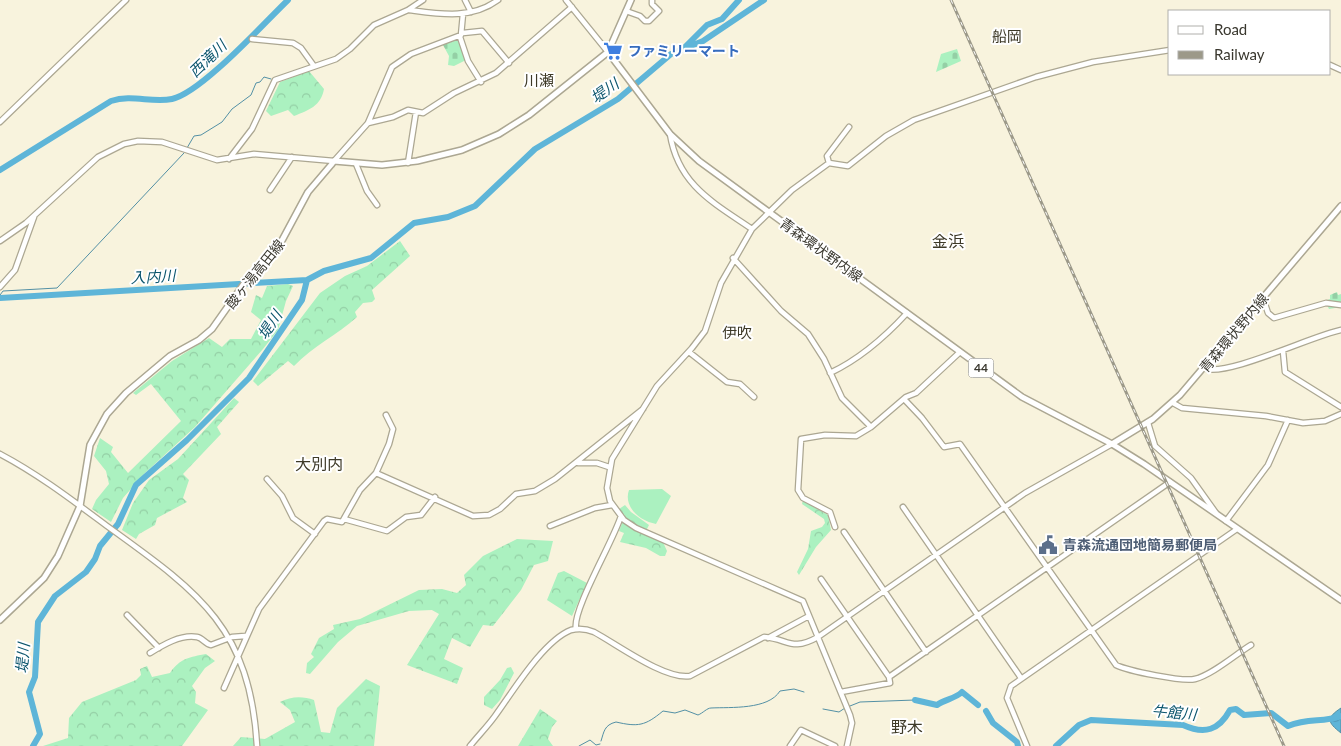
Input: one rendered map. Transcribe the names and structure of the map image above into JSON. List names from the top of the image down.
{
  "streets": {
    "main road": ["青森環状野内線", "酸ヶ湯高田線", "44"]
  },
  "districts": [
    "船岡",
    "川瀬",
    "金浜",
    "伊吹",
    "大別内",
    "野木"
  ],
  "water": [
    "西滝川",
    "堤川",
    "入内川",
    "牛館川"
  ],
  "places": {
    "supermarket": ["ファミリーマート"],
    "public building": ["青森流通団地簡易郵便局"]
  },
  "legend": ["Road", "Railway"]
}
